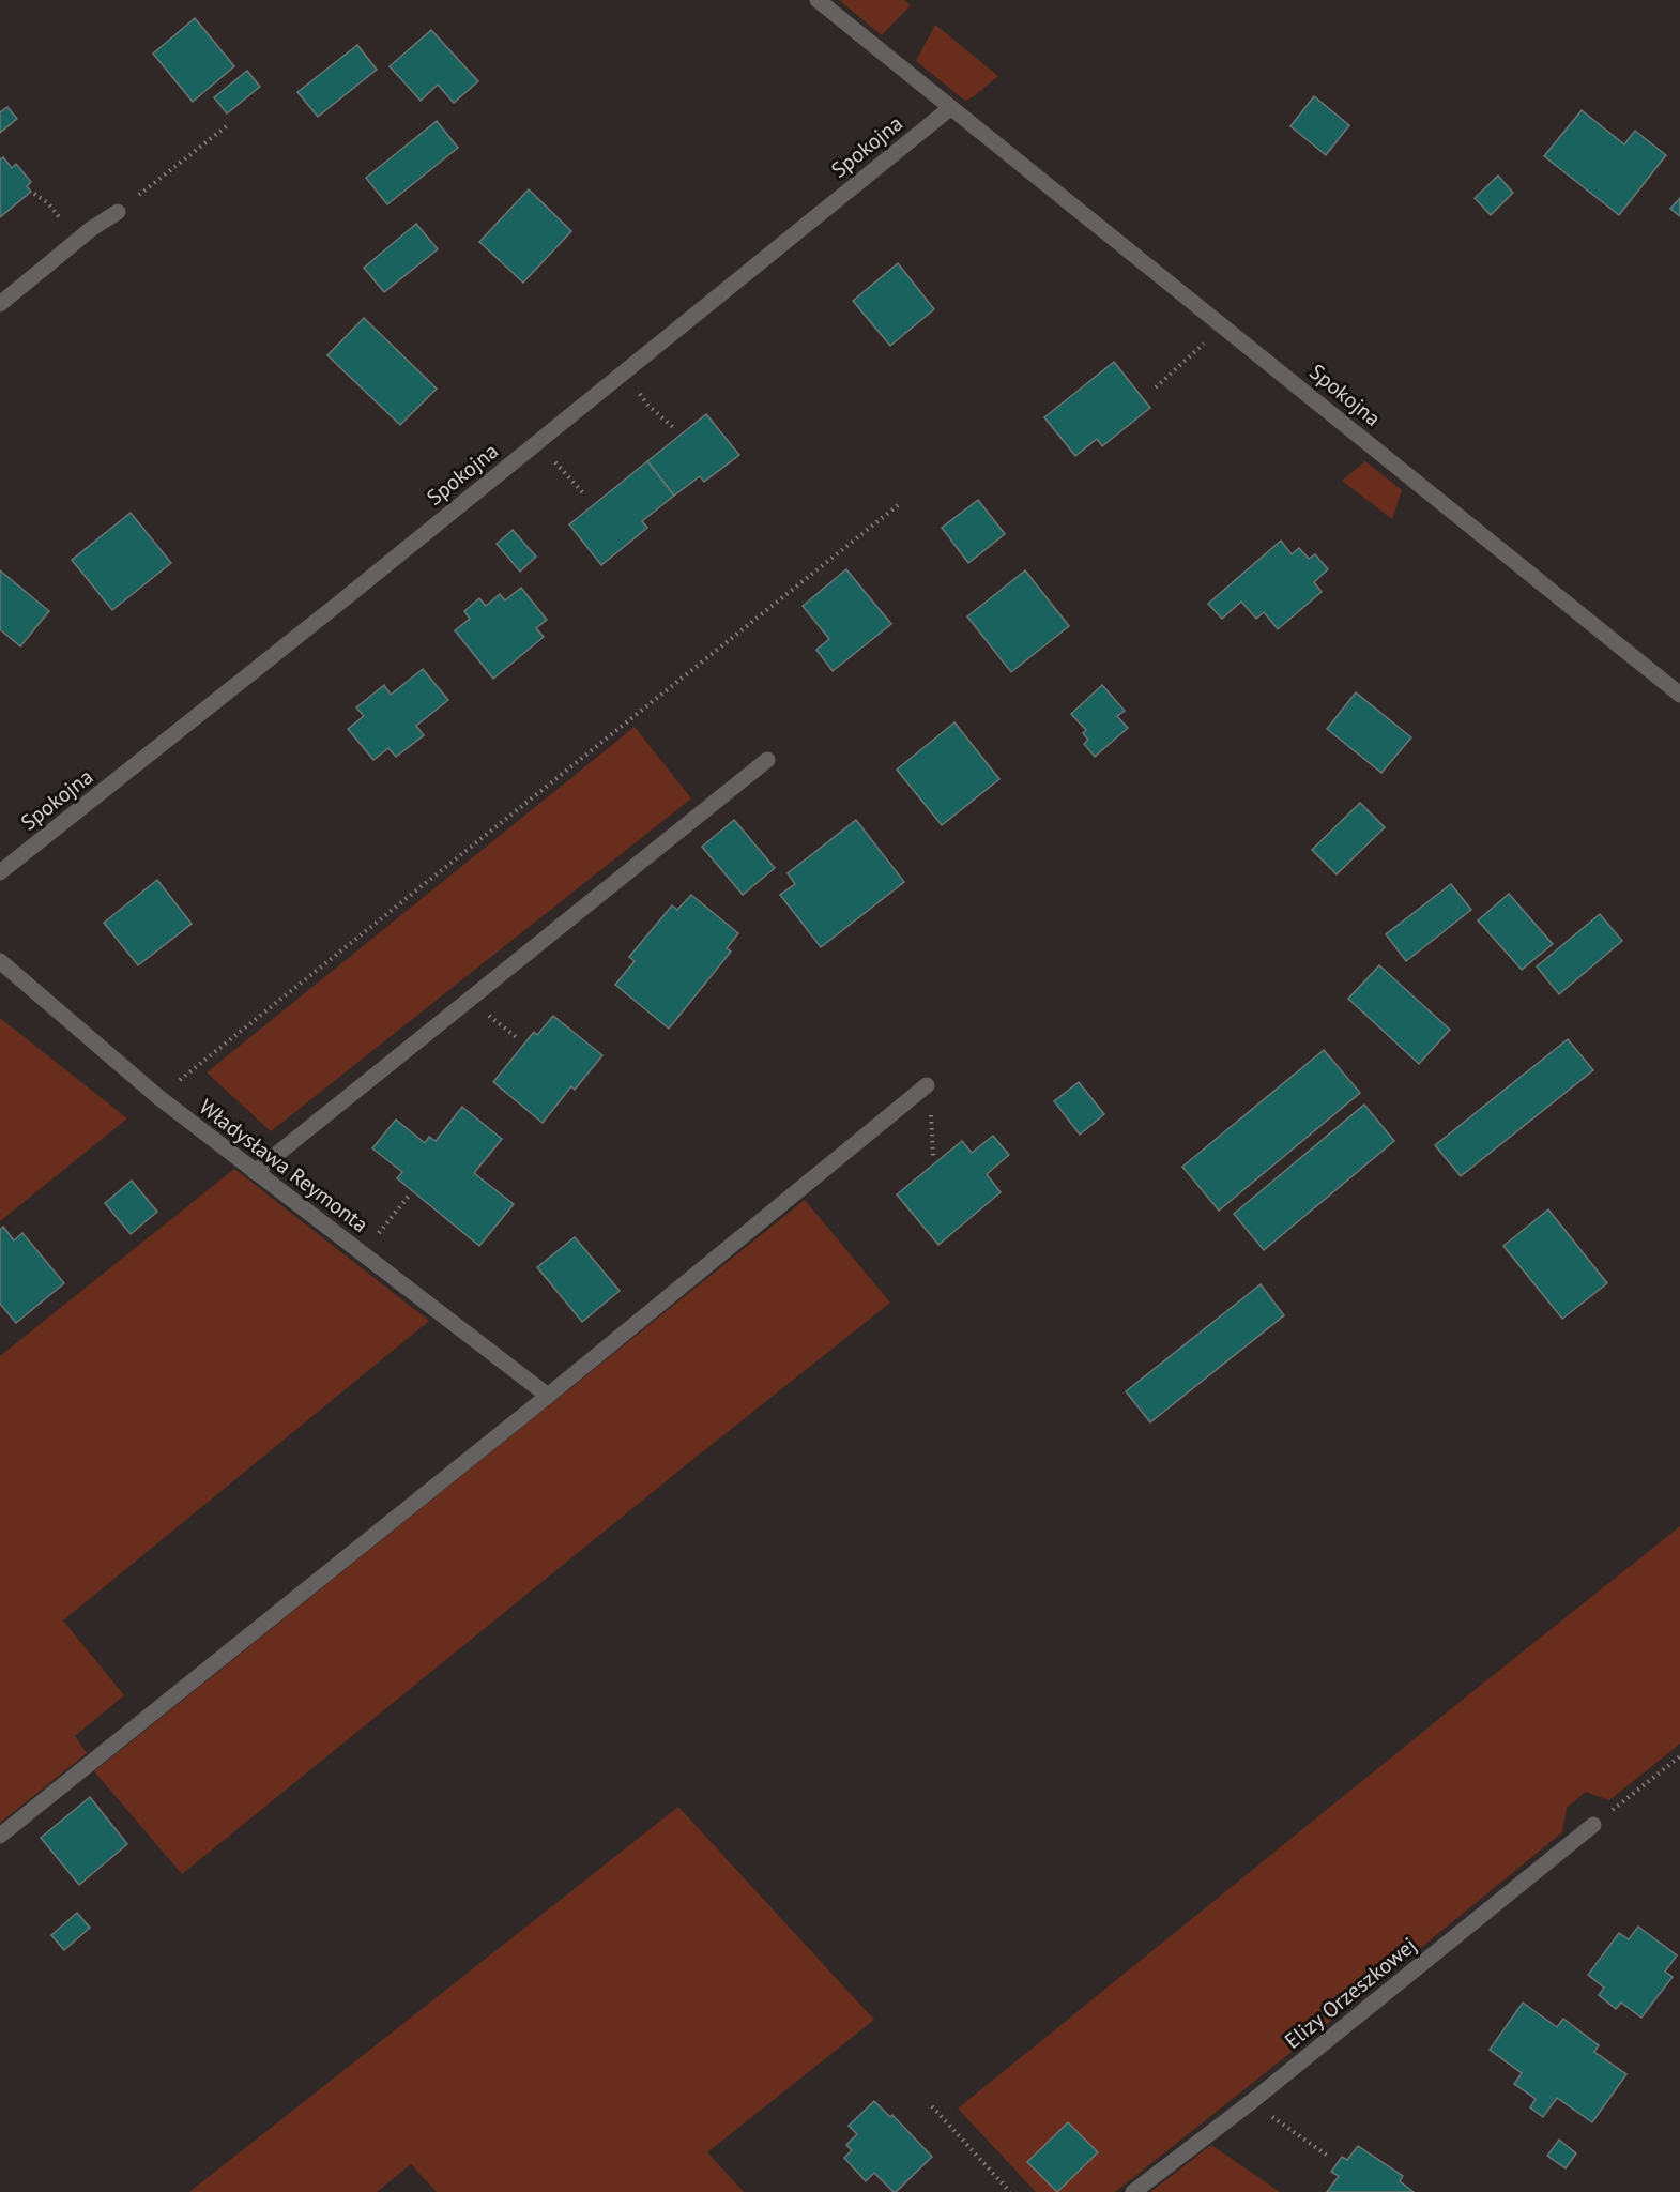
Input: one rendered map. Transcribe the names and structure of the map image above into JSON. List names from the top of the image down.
{
  "streets": {
    "street": ["Spokojna", "Władysława Reymonta", "Elizy Orzeszkowej"]
  }
}
